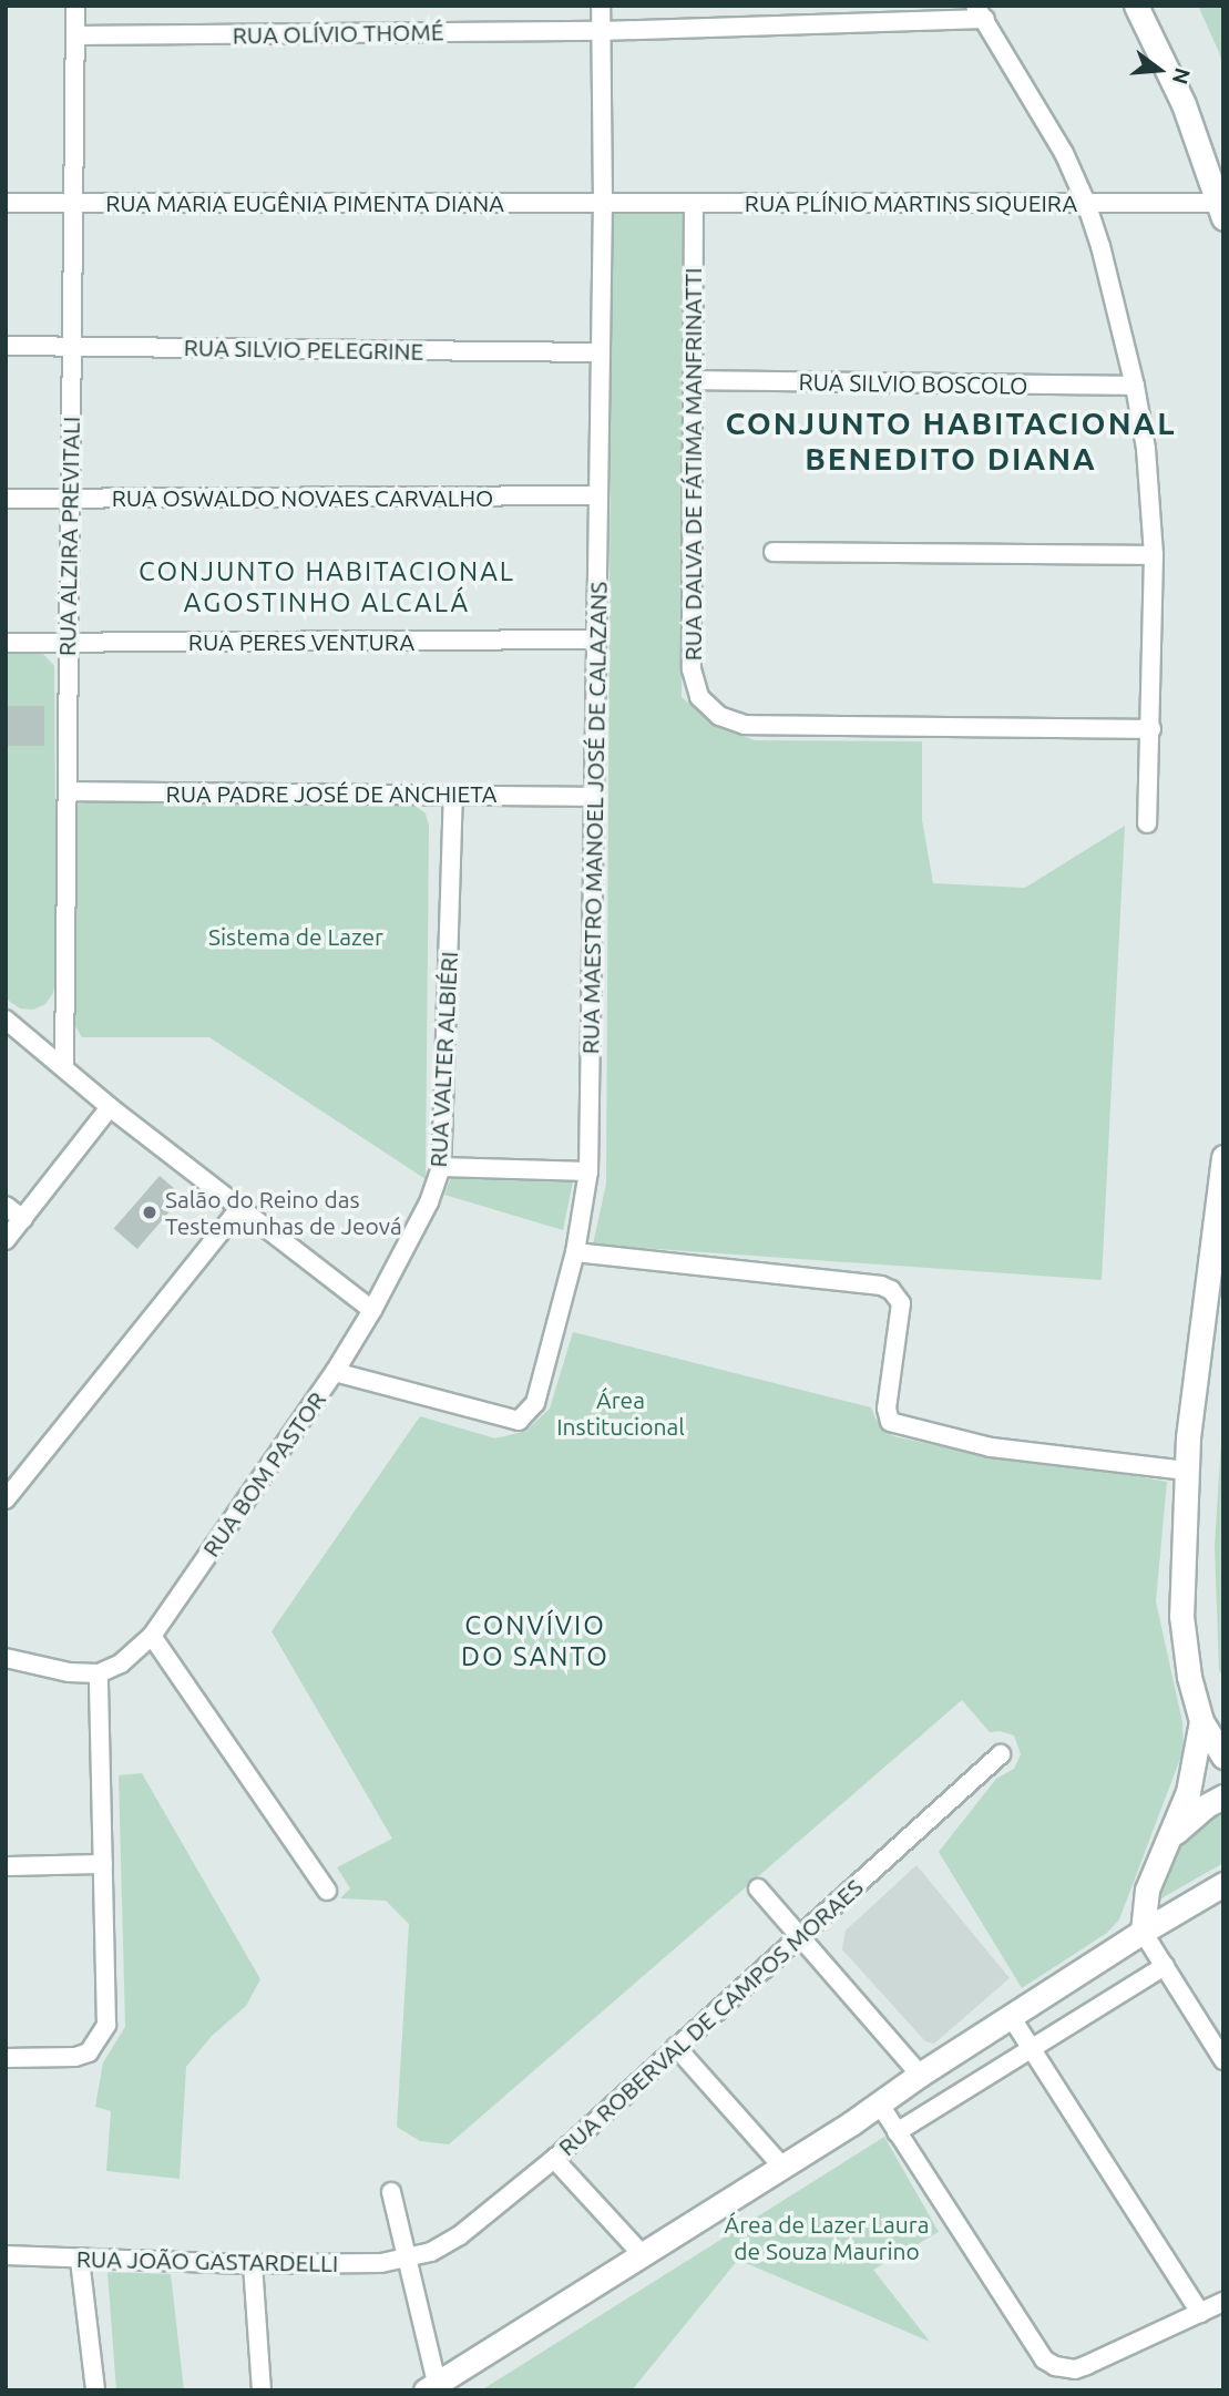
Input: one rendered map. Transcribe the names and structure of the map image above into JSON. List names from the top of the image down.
{
  "streets": {
    "street": [
      "RUA OLÍVIO THOMÉ",
      "RUA MARIA EUGÊNIA PIMENTA DIANA",
      "RUA PLÍNIO MARTINS SIQUEIRA",
      "RUA SILVIO PELEGRINE",
      "RUA SILVIO BOSCOLO",
      "RUA DALVA DE FÁTIMA MANFRINATTI",
      "RUA OSWALDO NOVAES CARVALHO",
      "RUA ALZIRA PREVITALI",
      "RUA PERES VENTURA",
      "RUA PADRE JOSÉ DE ANCHIETA",
      "RUA MAESTRO MANOEL JOSÉ DE CALAZANS",
      "RUA VALTER ALBIÉRI",
      "RUA BOM PASTOR",
      "RUA ROBERVAL DE CAMPOS MORAES",
      "RUA JOÃO GASTARDELLI"
    ]
  },
  "crossings": [
    ["RUA OLÍVIO THOMÉ", "RUA ALZIRA PREVITALI"],
    ["RUA OLÍVIO THOMÉ", "RUA MAESTRO MANOEL JOSÉ DE CALAZANS"],
    ["RUA MARIA EUGÊNIA PIMENTA DIANA", "RUA PLÍNIO MARTINS SIQUEIRA"],
    ["RUA MARIA EUGÊNIA PIMENTA DIANA", "RUA ALZIRA PREVITALI"],
    ["RUA MARIA EUGÊNIA PIMENTA DIANA", "RUA MAESTRO MANOEL JOSÉ DE CALAZANS"],
    ["RUA PLÍNIO MARTINS SIQUEIRA", "RUA DALVA DE FÁTIMA MANFRINATTI"],
    ["RUA PLÍNIO MARTINS SIQUEIRA", "RUA MAESTRO MANOEL JOSÉ DE CALAZANS"],
    ["RUA SILVIO PELEGRINE", "RUA ALZIRA PREVITALI"],
    ["RUA SILVIO PELEGRINE", "RUA MAESTRO MANOEL JOSÉ DE CALAZANS"],
    ["RUA SILVIO BOSCOLO", "RUA DALVA DE FÁTIMA MANFRINATTI"],
    ["RUA OSWALDO NOVAES CARVALHO", "RUA ALZIRA PREVITALI"],
    ["RUA OSWALDO NOVAES CARVALHO", "RUA MAESTRO MANOEL JOSÉ DE CALAZANS"],
    ["RUA ALZIRA PREVITALI", "RUA PERES VENTURA"],
    ["RUA ALZIRA PREVITALI", "RUA PADRE JOSÉ DE ANCHIETA"],
    ["RUA PERES VENTURA", "RUA MAESTRO MANOEL JOSÉ DE CALAZANS"],
    ["RUA PADRE JOSÉ DE ANCHIETA", "RUA MAESTRO MANOEL JOSÉ DE CALAZANS"],
    ["RUA PADRE JOSÉ DE ANCHIETA", "RUA VALTER ALBIÉRI"],
    ["RUA MAESTRO MANOEL JOSÉ DE CALAZANS", "RUA BOM PASTOR"],
    ["RUA VALTER ALBIÉRI", "RUA BOM PASTOR"],
    ["RUA ROBERVAL DE CAMPOS MORAES", "RUA JOÃO GASTARDELLI"]
  ],
  "districts": ["CONJUNTO HABITACIONAL BENEDITO DIANA", "CONJUNTO HABITACIONAL AGOSTINHO ALCALÁ", "CONVÍVIO DO SANTO"],
  "parks": ["Sistema de Lazer", "Área Institucional", "Área de Lazer Laura de Souza Maurino"],
  "places": ["Salão do Reino das Testemunhas de Jeová"],
  "north": "right"
}
